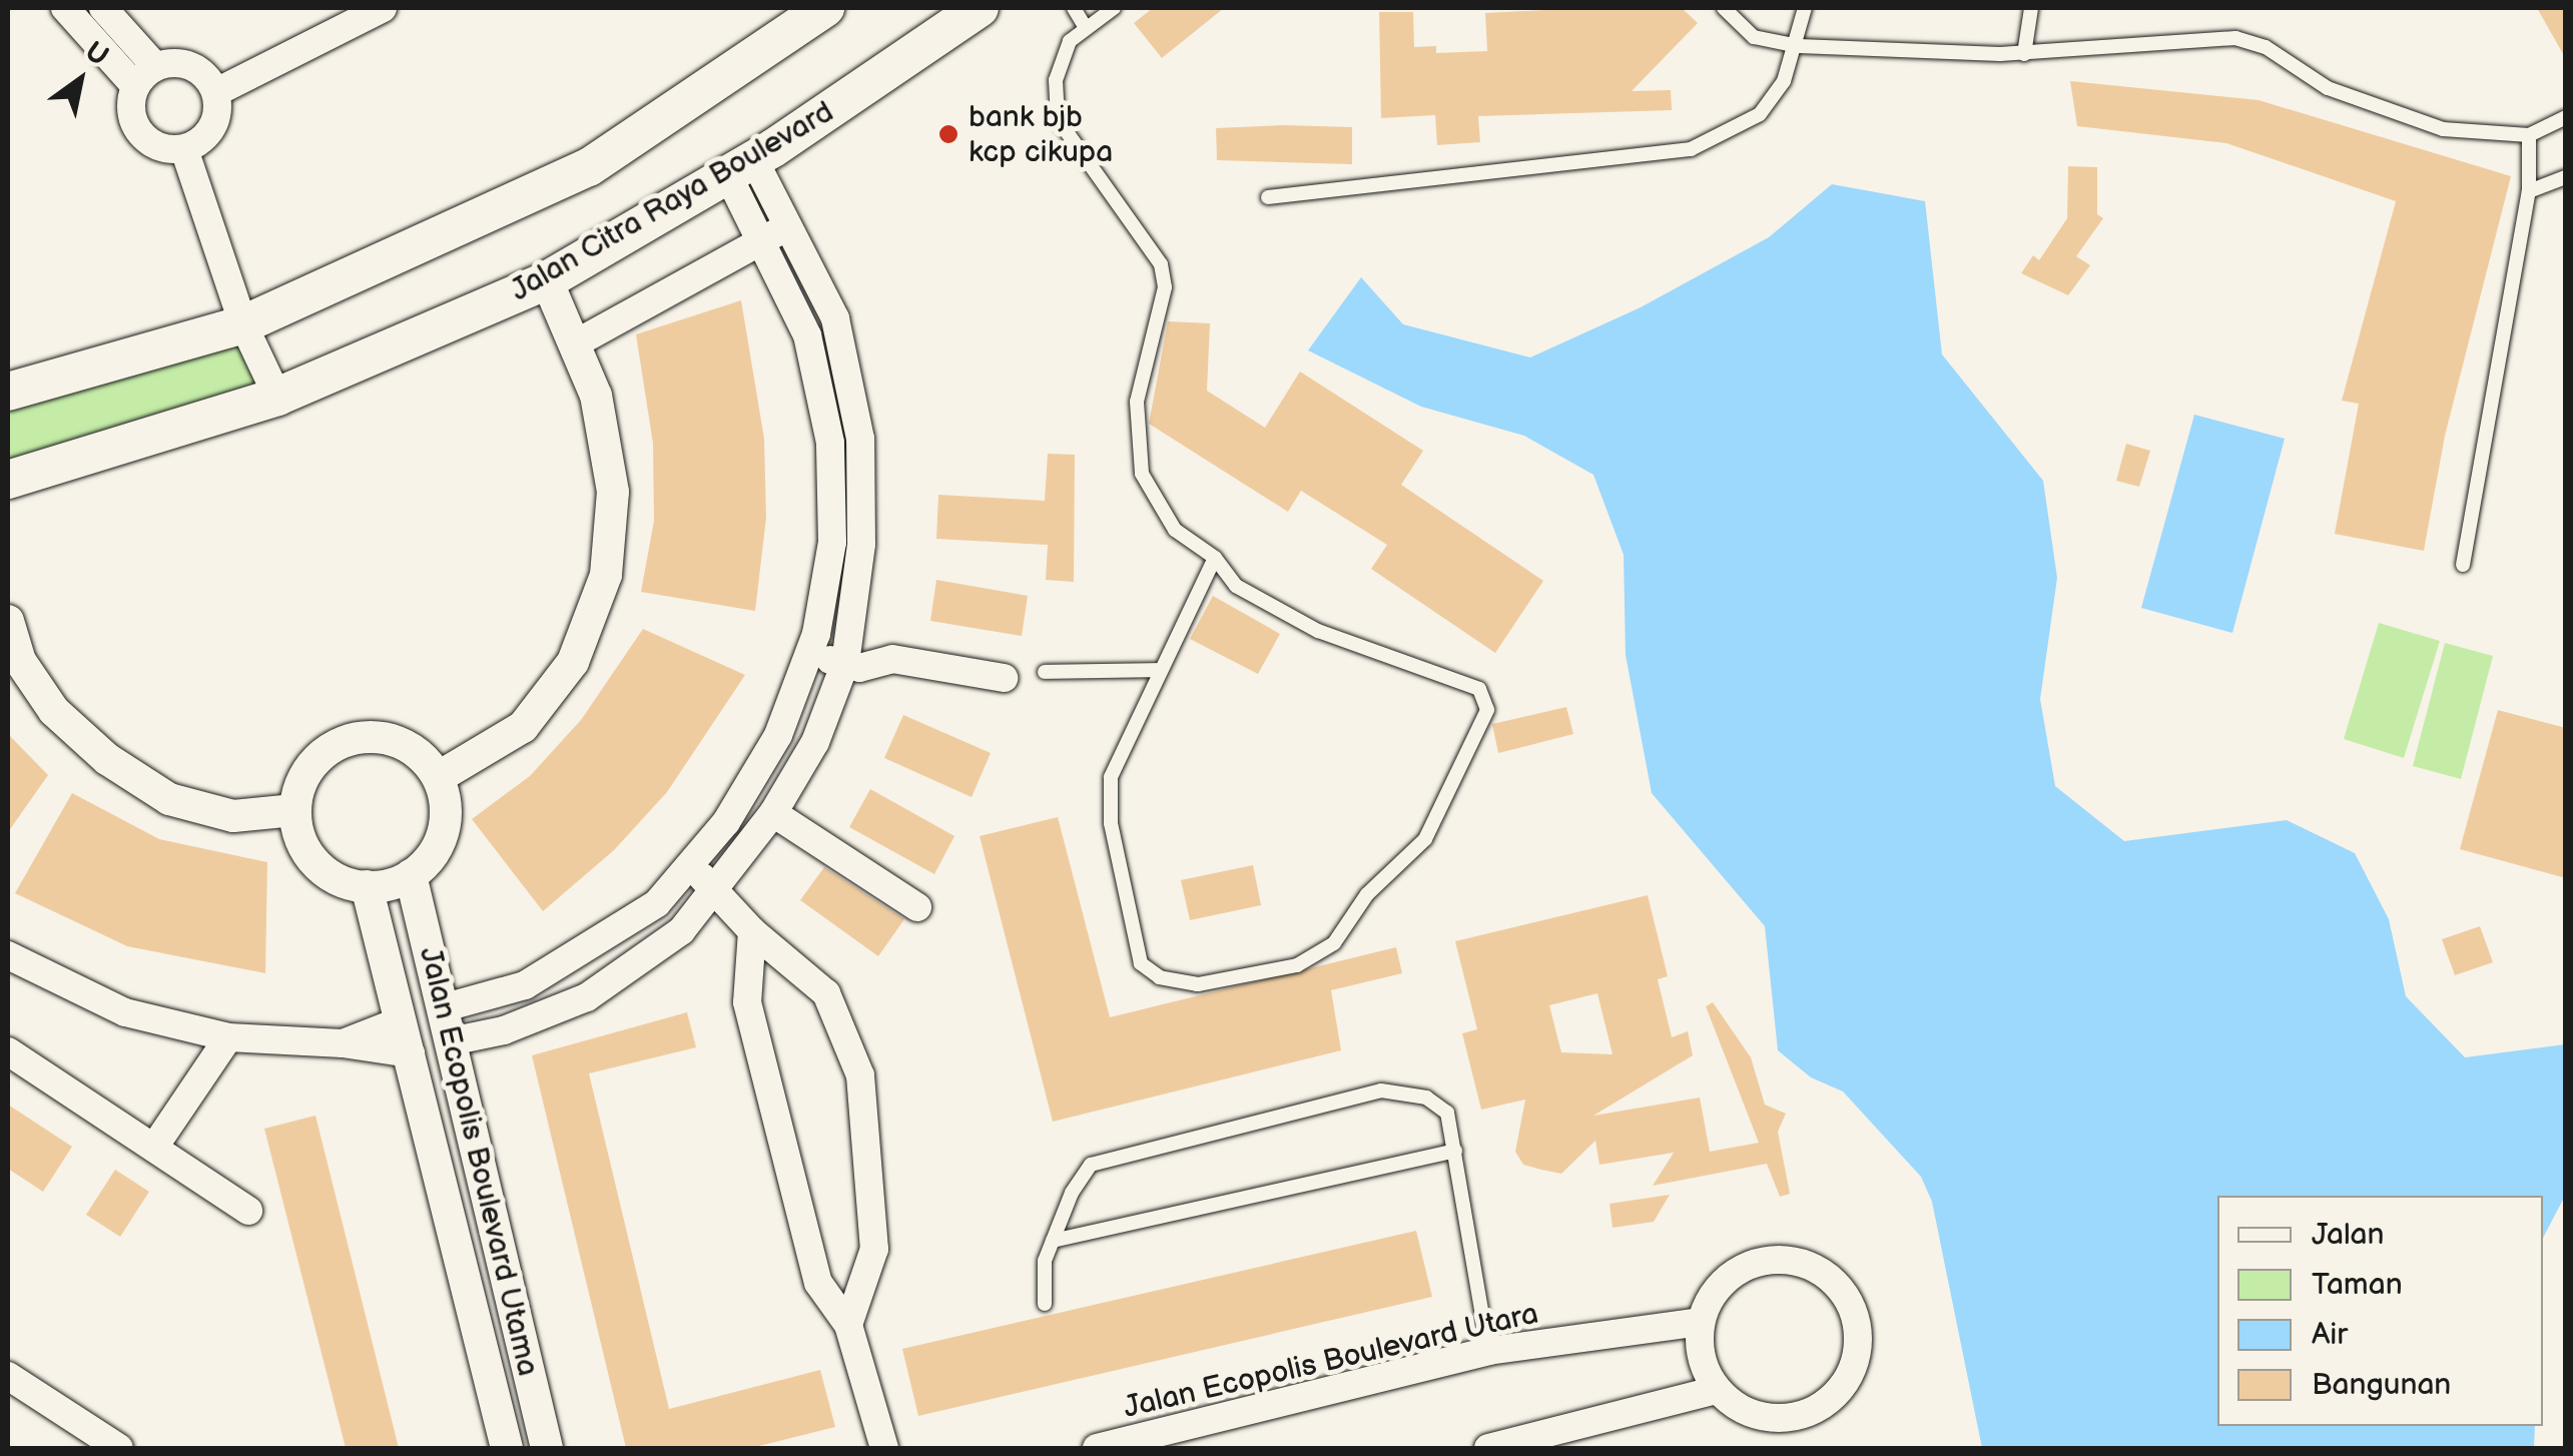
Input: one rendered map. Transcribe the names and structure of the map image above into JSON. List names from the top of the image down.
{
  "streets": {
    "main road": ["Jalan Citra Raya Boulevard"],
    "street": ["Jalan Ecopolis Boulevard Utama", "Jalan Ecopolis Boulevard Utara"]
  },
  "places": ["bank bjb kcp cikupa"],
  "legend": [
    "Jalan",
    "Taman",
    "Air",
    "Bangunan"
  ],
  "north": "top right"
}
